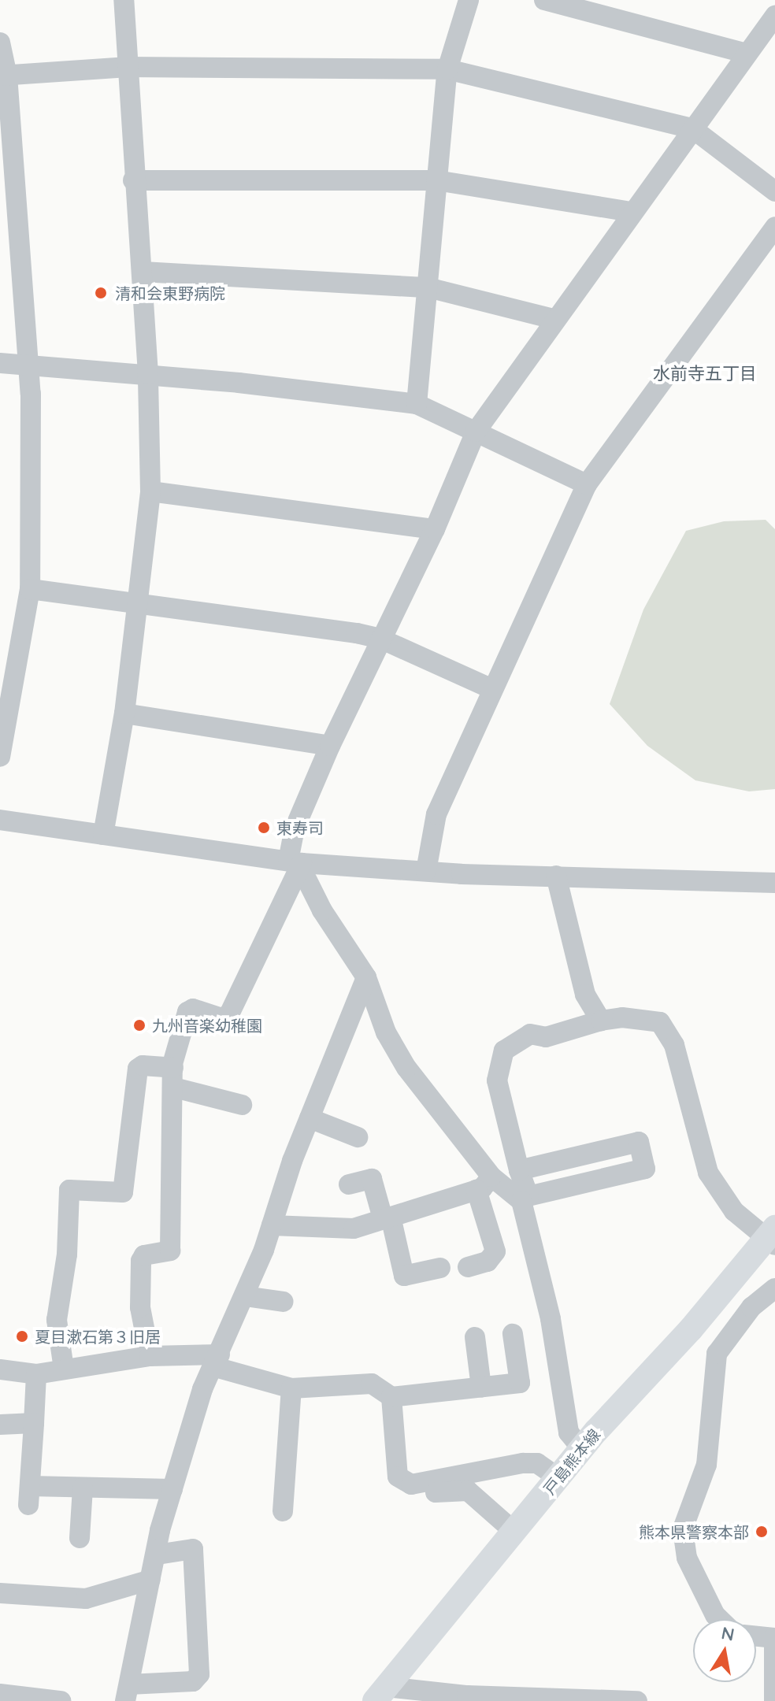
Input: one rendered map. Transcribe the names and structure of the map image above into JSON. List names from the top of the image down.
{
  "streets": {
    "main road": ["戸島熊本線"]
  },
  "districts": ["水前寺五丁目"],
  "places": [
    "清和会東野病院",
    "東寿司",
    "九州音楽幼稚園",
    "夏目漱石第３旧居",
    "熊本県警察本部"
  ],
  "north": "top"
}
